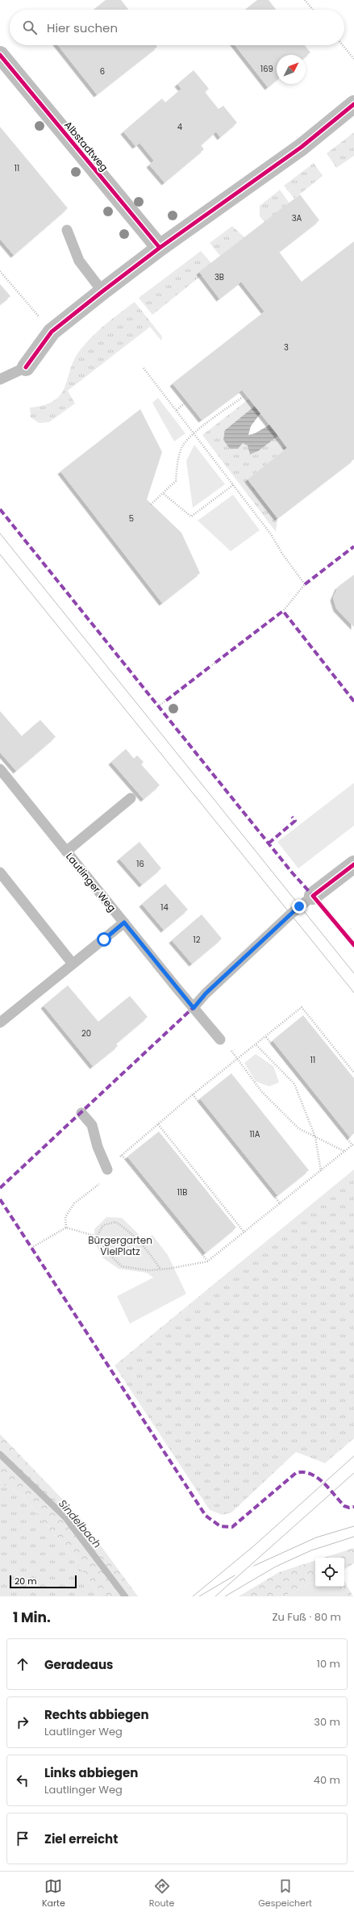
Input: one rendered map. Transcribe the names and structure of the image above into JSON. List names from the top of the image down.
{
  "streets": {
    "street": ["Albstadtweg"],
    "lane": ["Lautlinger Weg"]
  },
  "water": ["Sindelbach"],
  "parks": ["Bürgergarten VielPlatz"],
  "house_numbers": [
    "169",
    "6",
    "4",
    "11",
    "3A",
    "3B",
    "3",
    "5",
    "16",
    "14",
    "12",
    "20",
    "11",
    "11A",
    "11B"
  ],
  "scale_bar": "20 m",
  "north": "top right",
  "page": {
    "search": "Hier suchen",
    "scale": "20 m",
    "heading": ["1 Min.", "Zu Fuß · 80 m"],
    "list": [
      ["Geradeaus", "10 m"],
      ["Rechts abbiegen", "Lautlinger Weg", "30 m"],
      ["Links abbiegen", "Lautlinger Weg", "40 m"],
      "Ziel erreicht"
    ],
    "nav": ["Karte", "Route", "Gespeichert"]
  }
}
